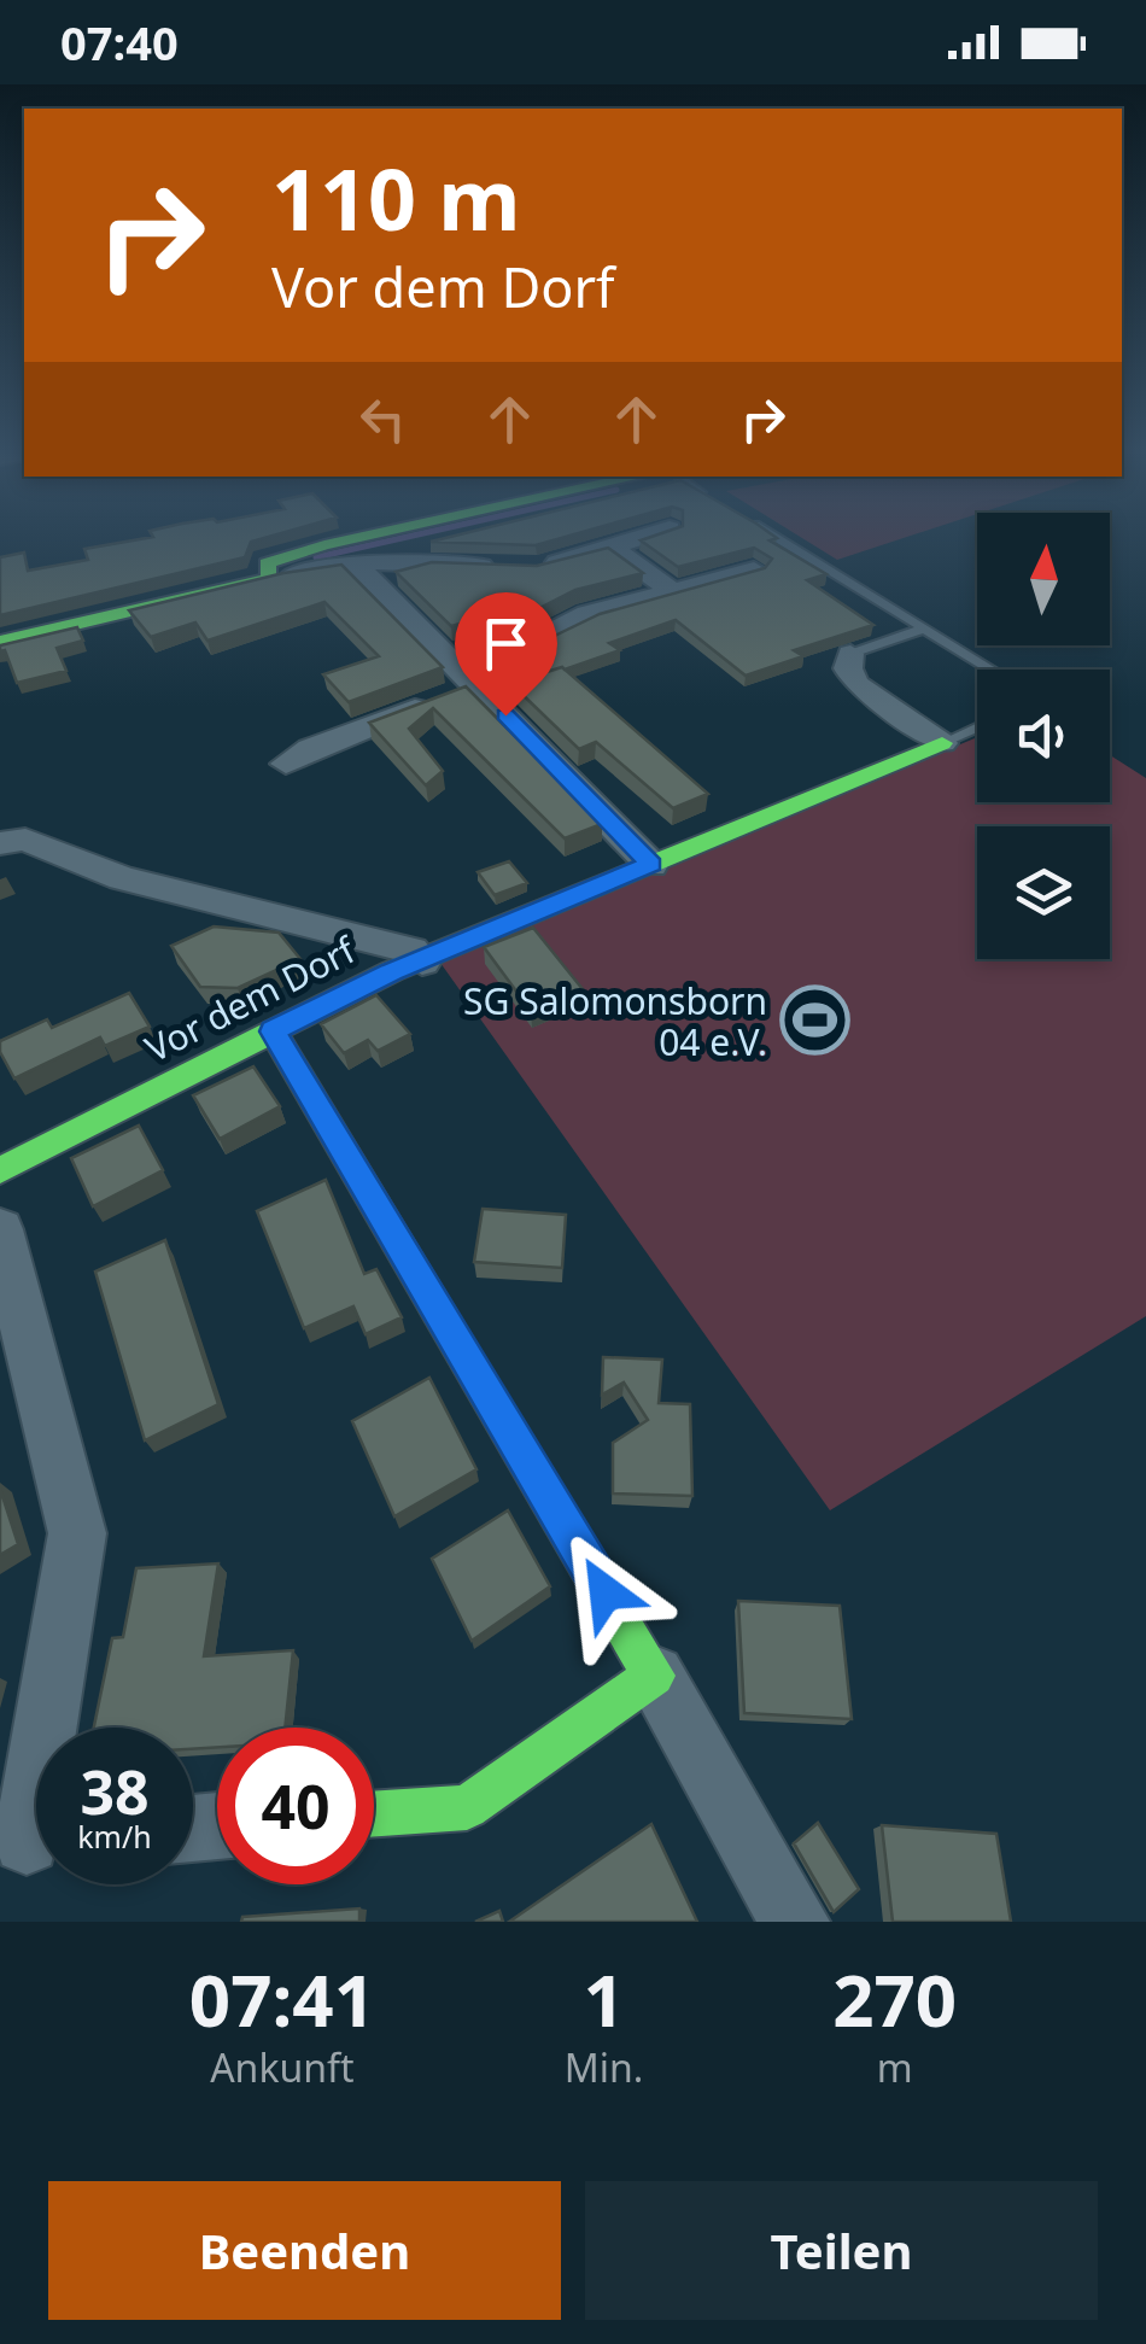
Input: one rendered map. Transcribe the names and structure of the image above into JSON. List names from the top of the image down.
{
  "streets": {
    "street": ["Vor dem Dorf"]
  },
  "places": {
    "sports": ["SG Salomonsborn 04 e.V."]
  },
  "north": "top",
  "page": {
    "status": "07:40",
    "turn": ["110 m", "Vor dem Dorf"],
    "speed": "38 km/h",
    "limit": "40",
    "eta": [
      "07:41",
      "Ankunft",
      "1",
      "Min.",
      "270",
      "m"
    ],
    "buttons": ["Beenden", "Teilen"]
  }
}
